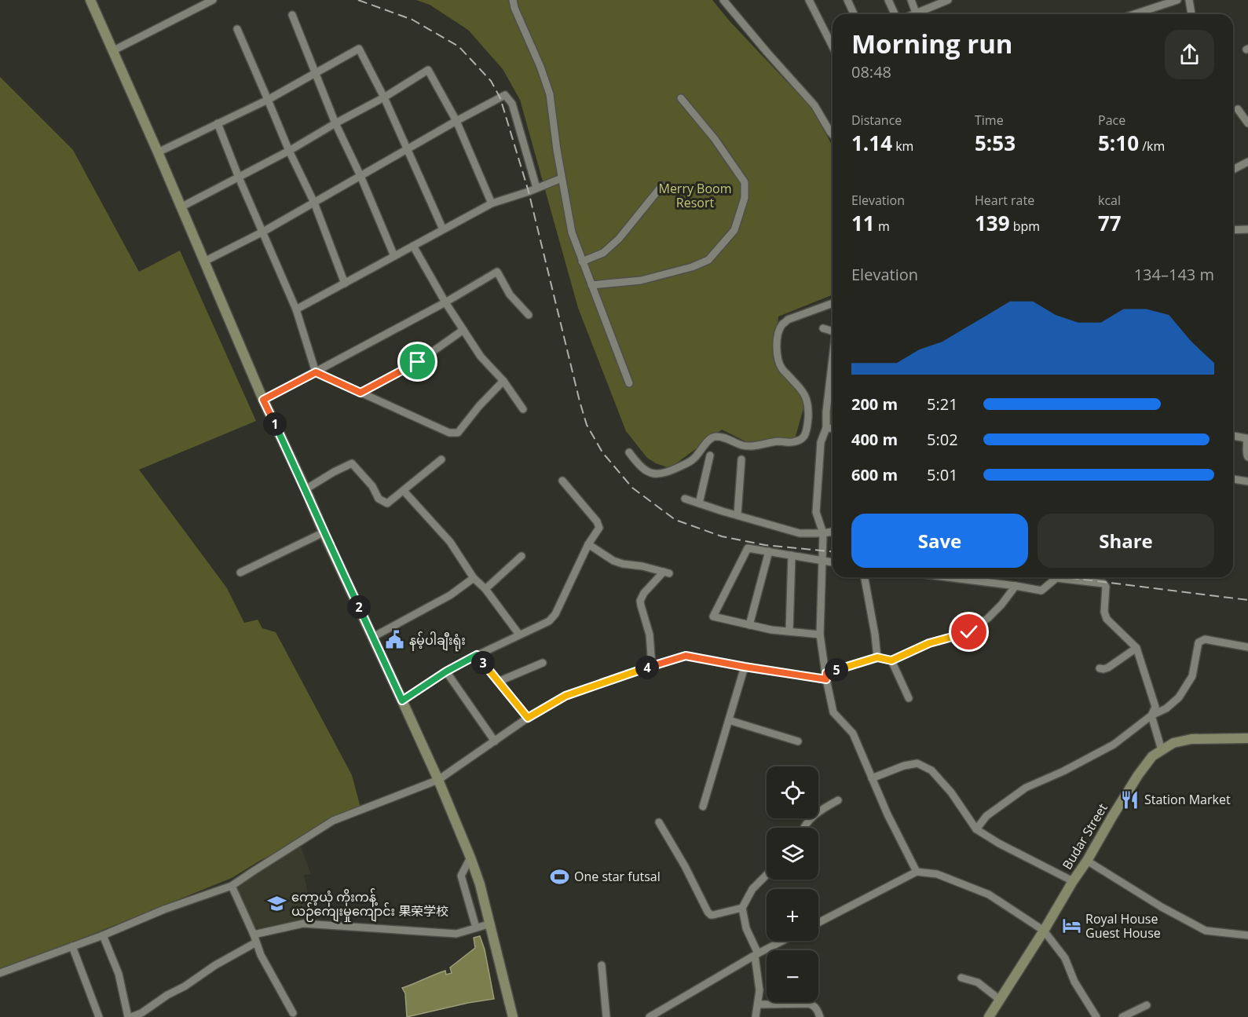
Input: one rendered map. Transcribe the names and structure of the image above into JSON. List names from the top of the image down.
{
  "streets": {
    "main road": ["Budar Street"]
  },
  "parks": ["Merry Boom Resort"],
  "places": {
    "public building": ["နမ့်ပါချီးရုံး"],
    "restaurant": ["Station Market"],
    "sports": ["One star futsal"],
    "school or university": ["ကော့ယုံ ကိုးကန့် ယဉ်ကျေးမှုကျောင်း 果荣学校"],
    "hotel": ["Royal House Guest House"]
  },
  "page": {
    "heading": ["Morning run", "08:48"],
    "stats": [
      ["Distance", "1.14 km"],
      ["Time", "5:53"],
      ["Pace", "5:10 /km"],
      ["Elevation", "11 m"],
      ["Heart rate", "139 bpm"],
      ["kcal", "77"]
    ],
    "chart": ["Elevation", "134–143 m"],
    "list": [
      {
        "name": "200 m",
        "note": "5:21"
      },
      {
        "name": "400 m",
        "note": "5:02"
      },
      {
        "name": "600 m",
        "note": "5:01"
      }
    ],
    "pins": [
      "1",
      "2",
      "3",
      "4",
      "5"
    ],
    "buttons": ["Save", "Share"],
    "map_buttons": ["+", "−"]
  }
}
